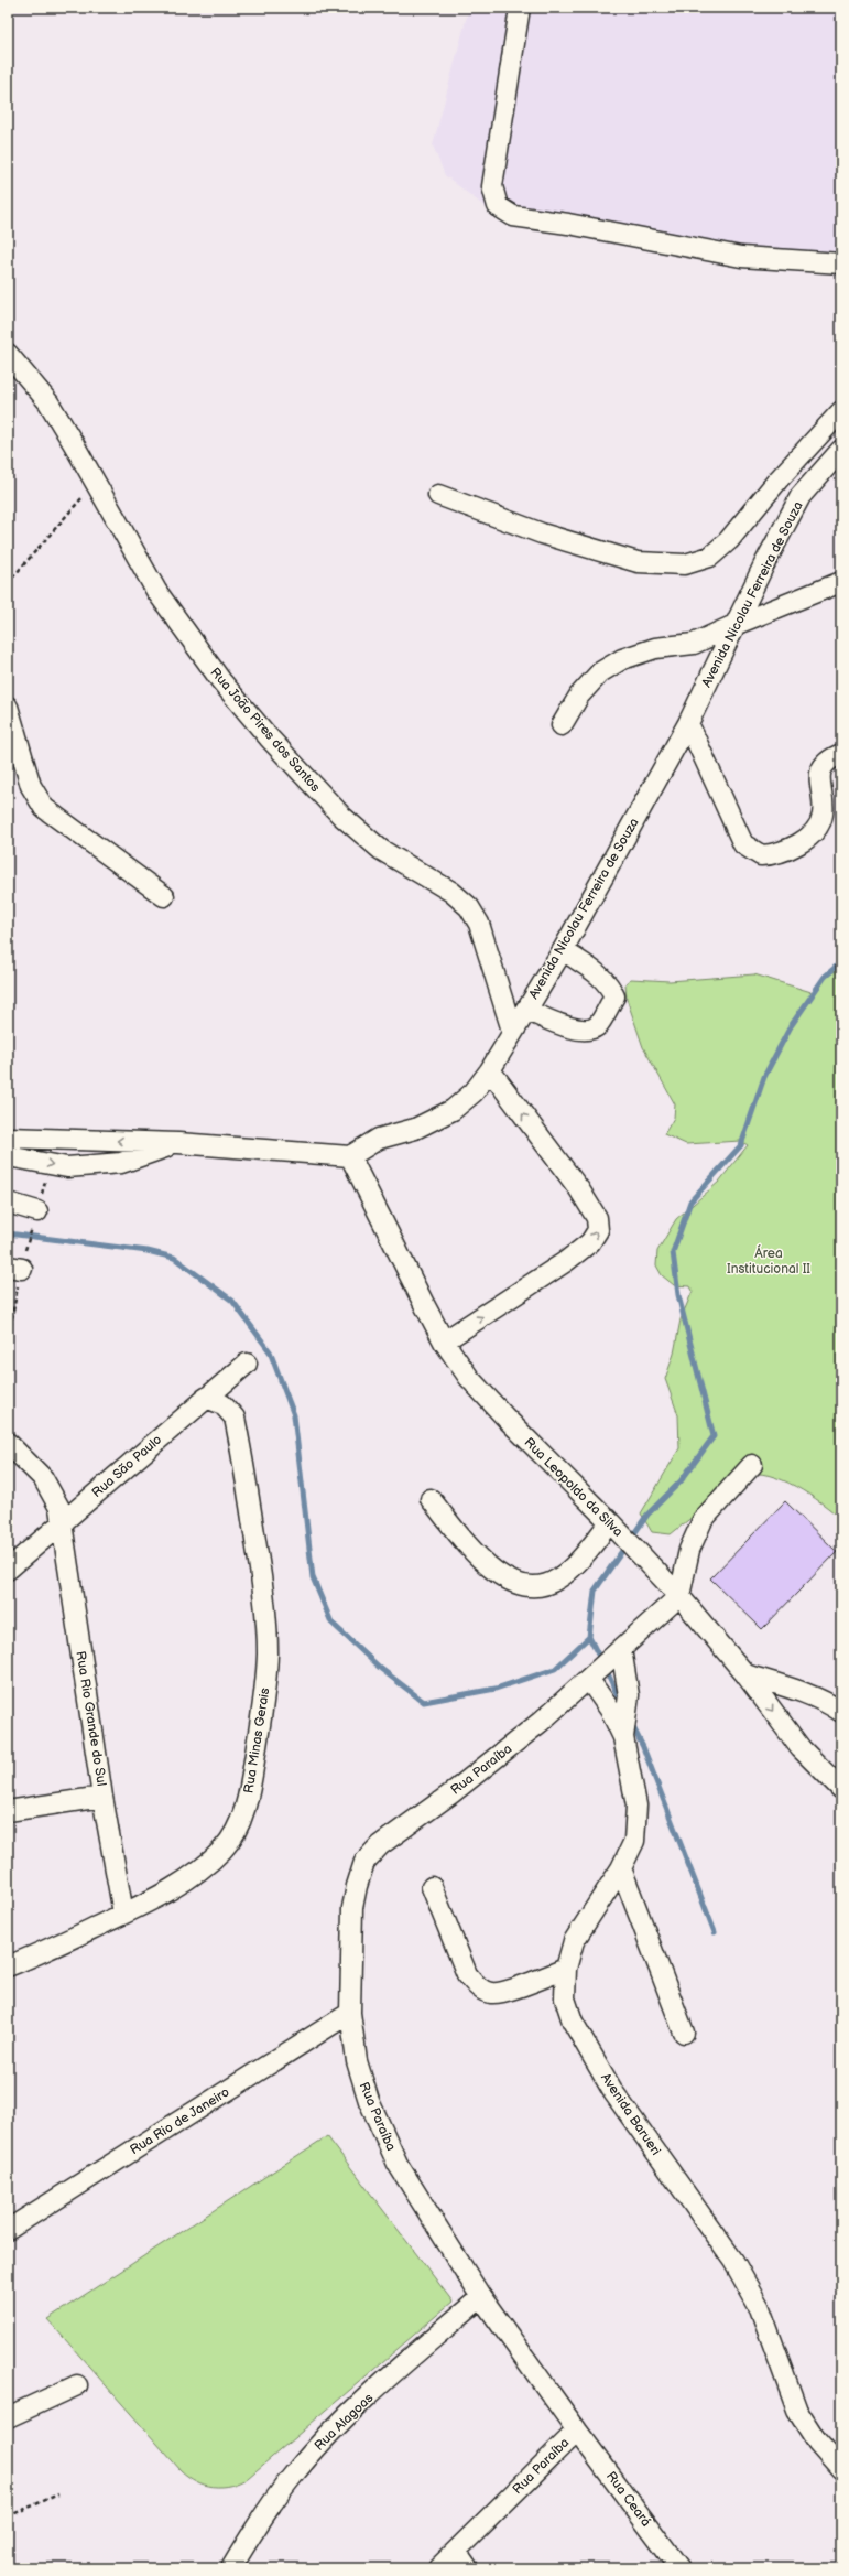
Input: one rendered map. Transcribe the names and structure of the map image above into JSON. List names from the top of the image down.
{
  "streets": {
    "street": [
      "Avenida Nicolau Ferreira de Souza",
      "Rua João Pires dos Santos",
      "Rua São Paulo",
      "Rua Leopoldo da Silva",
      "Rua Rio Grande do Sul",
      "Rua Minas Gerais",
      "Rua Paraíba",
      "Avenida Barueri",
      "Rua Rio de Janeiro",
      "Rua Alagoas",
      "Rua Ceará"
    ]
  },
  "crossings": [
    ["Avenida Nicolau Ferreira de Souza", "Rua João Pires dos Santos"],
    ["Avenida Nicolau Ferreira de Souza", "Rua Leopoldo da Silva"],
    ["Rua São Paulo", "Rua Rio Grande do Sul"],
    ["Rua São Paulo", "Rua Minas Gerais"],
    ["Rua Leopoldo da Silva", "Rua Paraíba"],
    ["Rua Rio Grande do Sul", "Rua Minas Gerais"],
    ["Rua Paraíba", "Avenida Barueri"],
    ["Rua Paraíba", "Rua Rio de Janeiro"],
    ["Rua Paraíba", "Rua Alagoas"],
    ["Rua Paraíba", "Rua Ceará"]
  ],
  "parks": ["Área Institucional II"]
}
